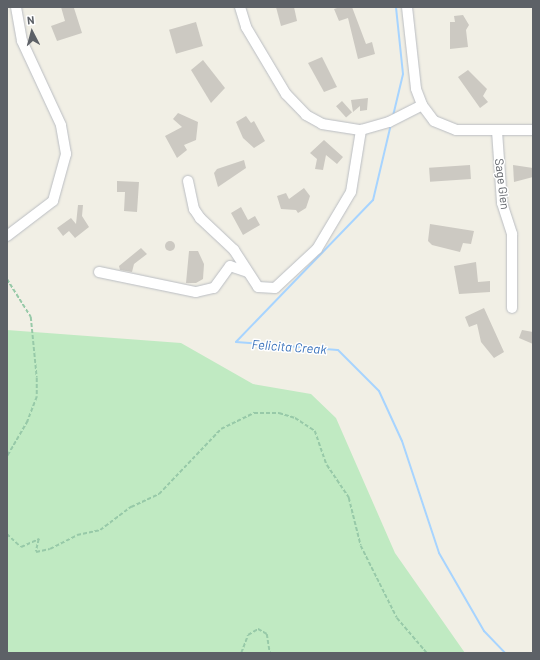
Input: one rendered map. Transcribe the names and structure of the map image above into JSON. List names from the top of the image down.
{
  "streets": {
    "street": ["Sage Glen"]
  },
  "water": ["Felicita Creak"],
  "north": "top"
}
